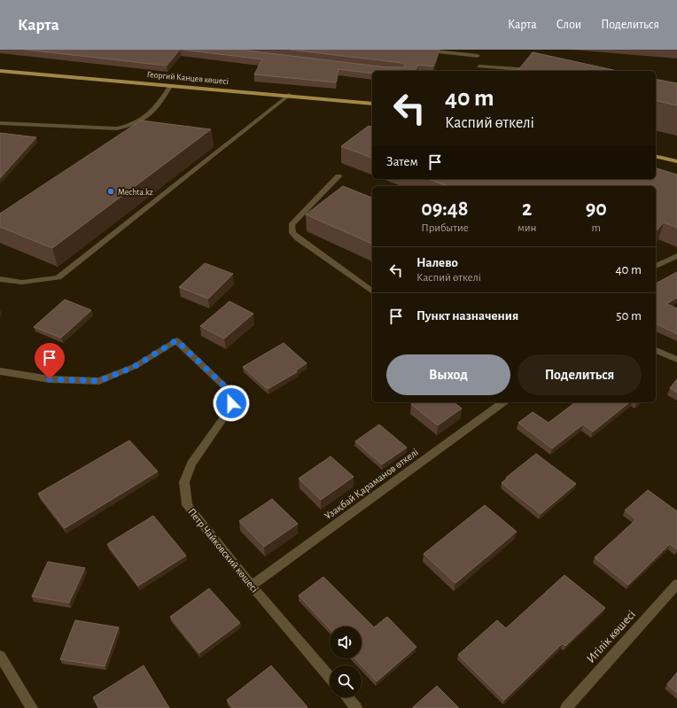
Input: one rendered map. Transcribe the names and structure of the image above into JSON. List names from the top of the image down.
{
  "streets": {
    "main road": ["Георгий Канцев көшесі"],
    "street": ["Ұзақбай Қараманов өткелі", "Петр Чайковский көшесі", "Игілік көшесі"]
  },
  "crossings": [
    ["Ұзақбай Қараманов өткелі", "Петр Чайковский көшесі"]
  ],
  "places": ["Mechta.kz"],
  "page": {
    "header": "Карта",
    "nav": ["Карта", "Слои", "Поделиться"],
    "turn": ["40 m", "Каспий өткелі"],
    "then": "Затем",
    "eta": [
      "09:48",
      "Прибытие",
      "2",
      "мин",
      "90",
      "m"
    ],
    "list": [
      {
        "name": "Налево",
        "note": "Каспий өткелі",
        "value": "40 m"
      },
      {
        "name": "Пункт назначения",
        "value": "50 m"
      }
    ],
    "buttons": ["Выход", "Поделиться"]
  }
}
